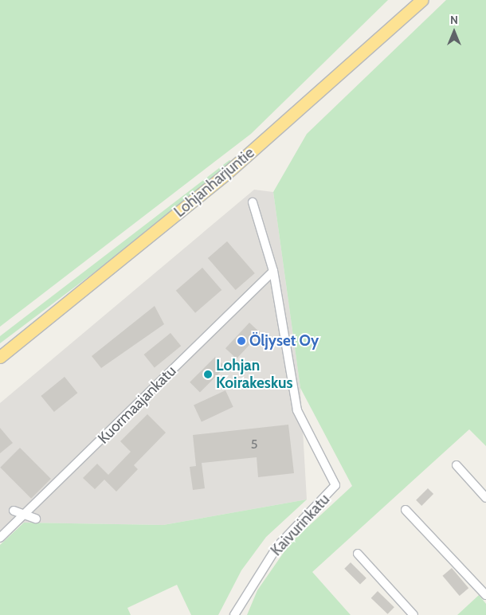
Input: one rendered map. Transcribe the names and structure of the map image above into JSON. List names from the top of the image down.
{
  "streets": {
    "highway": ["Lohjanharjuntie"],
    "street": ["Kuormaajankatu", "Kaivurinkatu"]
  },
  "crossings": [
    ["Kuormaajankatu", "Kaivurinkatu"]
  ],
  "places": ["Öljyset Oy", "Lohjan Koirakeskus"],
  "house_numbers": ["5"],
  "north": "top"
}
